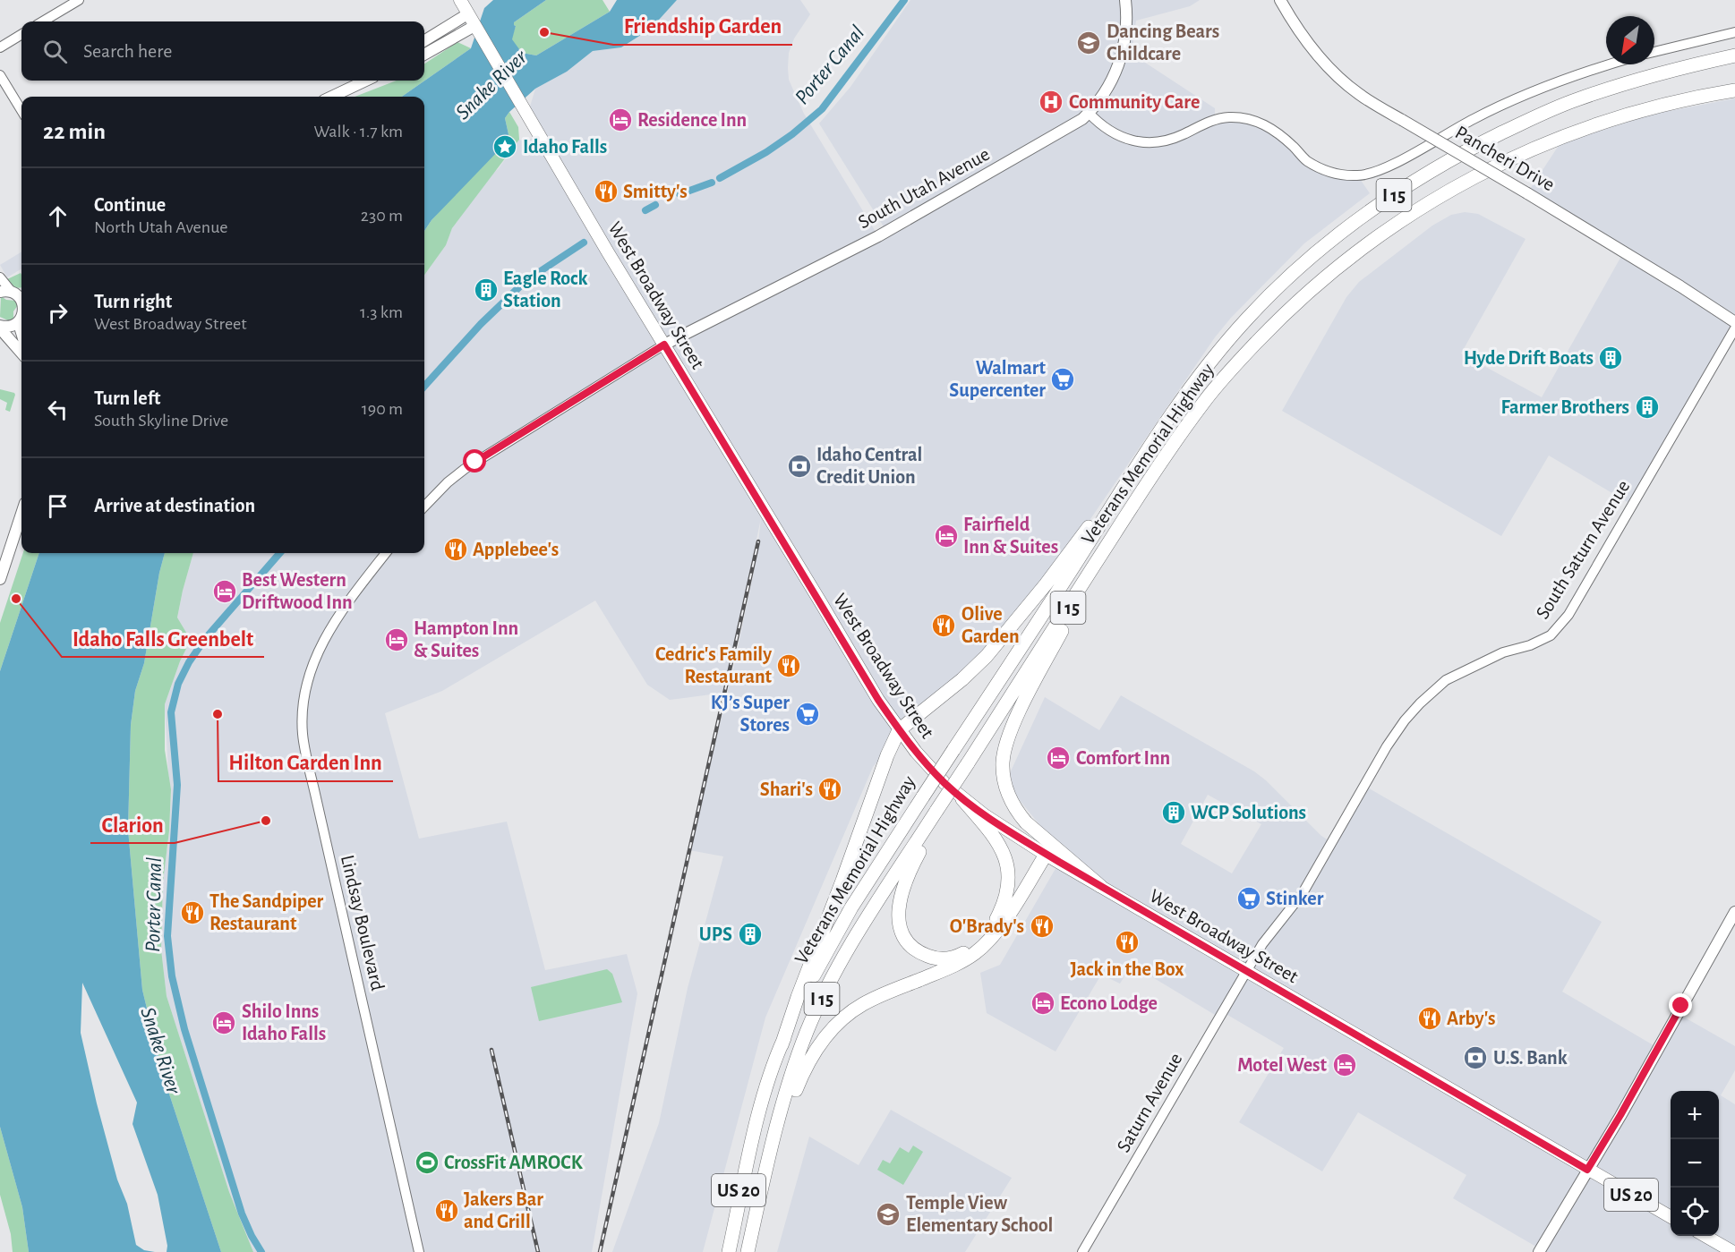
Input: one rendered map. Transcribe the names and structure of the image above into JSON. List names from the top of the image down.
{
  "streets": {
    "highway": ["I 15", "Veterans Memorial Highway", "US 20"],
    "main road": ["Pancheri Drive", "South Utah Avenue", "West Broadway Street"],
    "street": ["South Saturn Avenue", "Lindsay Boulevard", "Saturn Avenue"]
  },
  "crossings": [
    ["South Utah Avenue", "West Broadway Street"],
    ["West Broadway Street", "South Saturn Avenue"],
    ["West Broadway Street", "Saturn Avenue"],
    ["Veterans Memorial Highway", "US 20"],
    ["South Saturn Avenue", "Saturn Avenue"]
  ],
  "water": ["Porter Canal", "Snake River"],
  "places": {
    "other": [
      "Friendship Garden",
      "Idaho Falls Greenbelt",
      "Hilton Garden Inn",
      "Clarion"
    ],
    "school or university": ["Dancing Bears Childcare", "Temple View Elementary School"],
    "hospital": ["Community Care"],
    "hotel": [
      "Residence Inn",
      "Fairfield Inn & Suites",
      "Best Western Driftwood Inn",
      "Hampton Inn & Suites",
      "Comfort Inn",
      "Econo Lodge",
      "Shilo Inns Idaho Falls",
      "Motel West"
    ],
    "place": ["Idaho Falls"],
    "restaurant": [
      "Smitty's",
      "Applebee's",
      "Olive Garden",
      "Cedric's Family Restaurant",
      "Shari's",
      "The Sandpiper Restaurant",
      "O'Brady's",
      "Jack in the Box",
      "Arby's",
      "Jakers Bar and Grill"
    ],
    "building": [
      "Eagle Rock Station",
      "Hyde Drift Boats",
      "Farmer Brothers",
      "WCP Solutions",
      "UPS"
    ],
    "supermarket": ["Walmart Supercenter", "KJ’s Super Stores", "Stinker"],
    "bank": ["Idaho Central Credit Union", "U.S. Bank"],
    "sports": ["CrossFit AMROCK"]
  },
  "north": "bottom left",
  "page": {
    "search": "Search here",
    "heading": ["22 min", "Walk · 1.7 km"],
    "list": [
      ["Continue", "North Utah Avenue", "230 m"],
      ["Turn right", "West Broadway Street", "1.3 km"],
      ["Turn left", "South Skyline Drive", "190 m"],
      "Arrive at destination"
    ],
    "map_buttons": ["+", "−"]
  }
}
